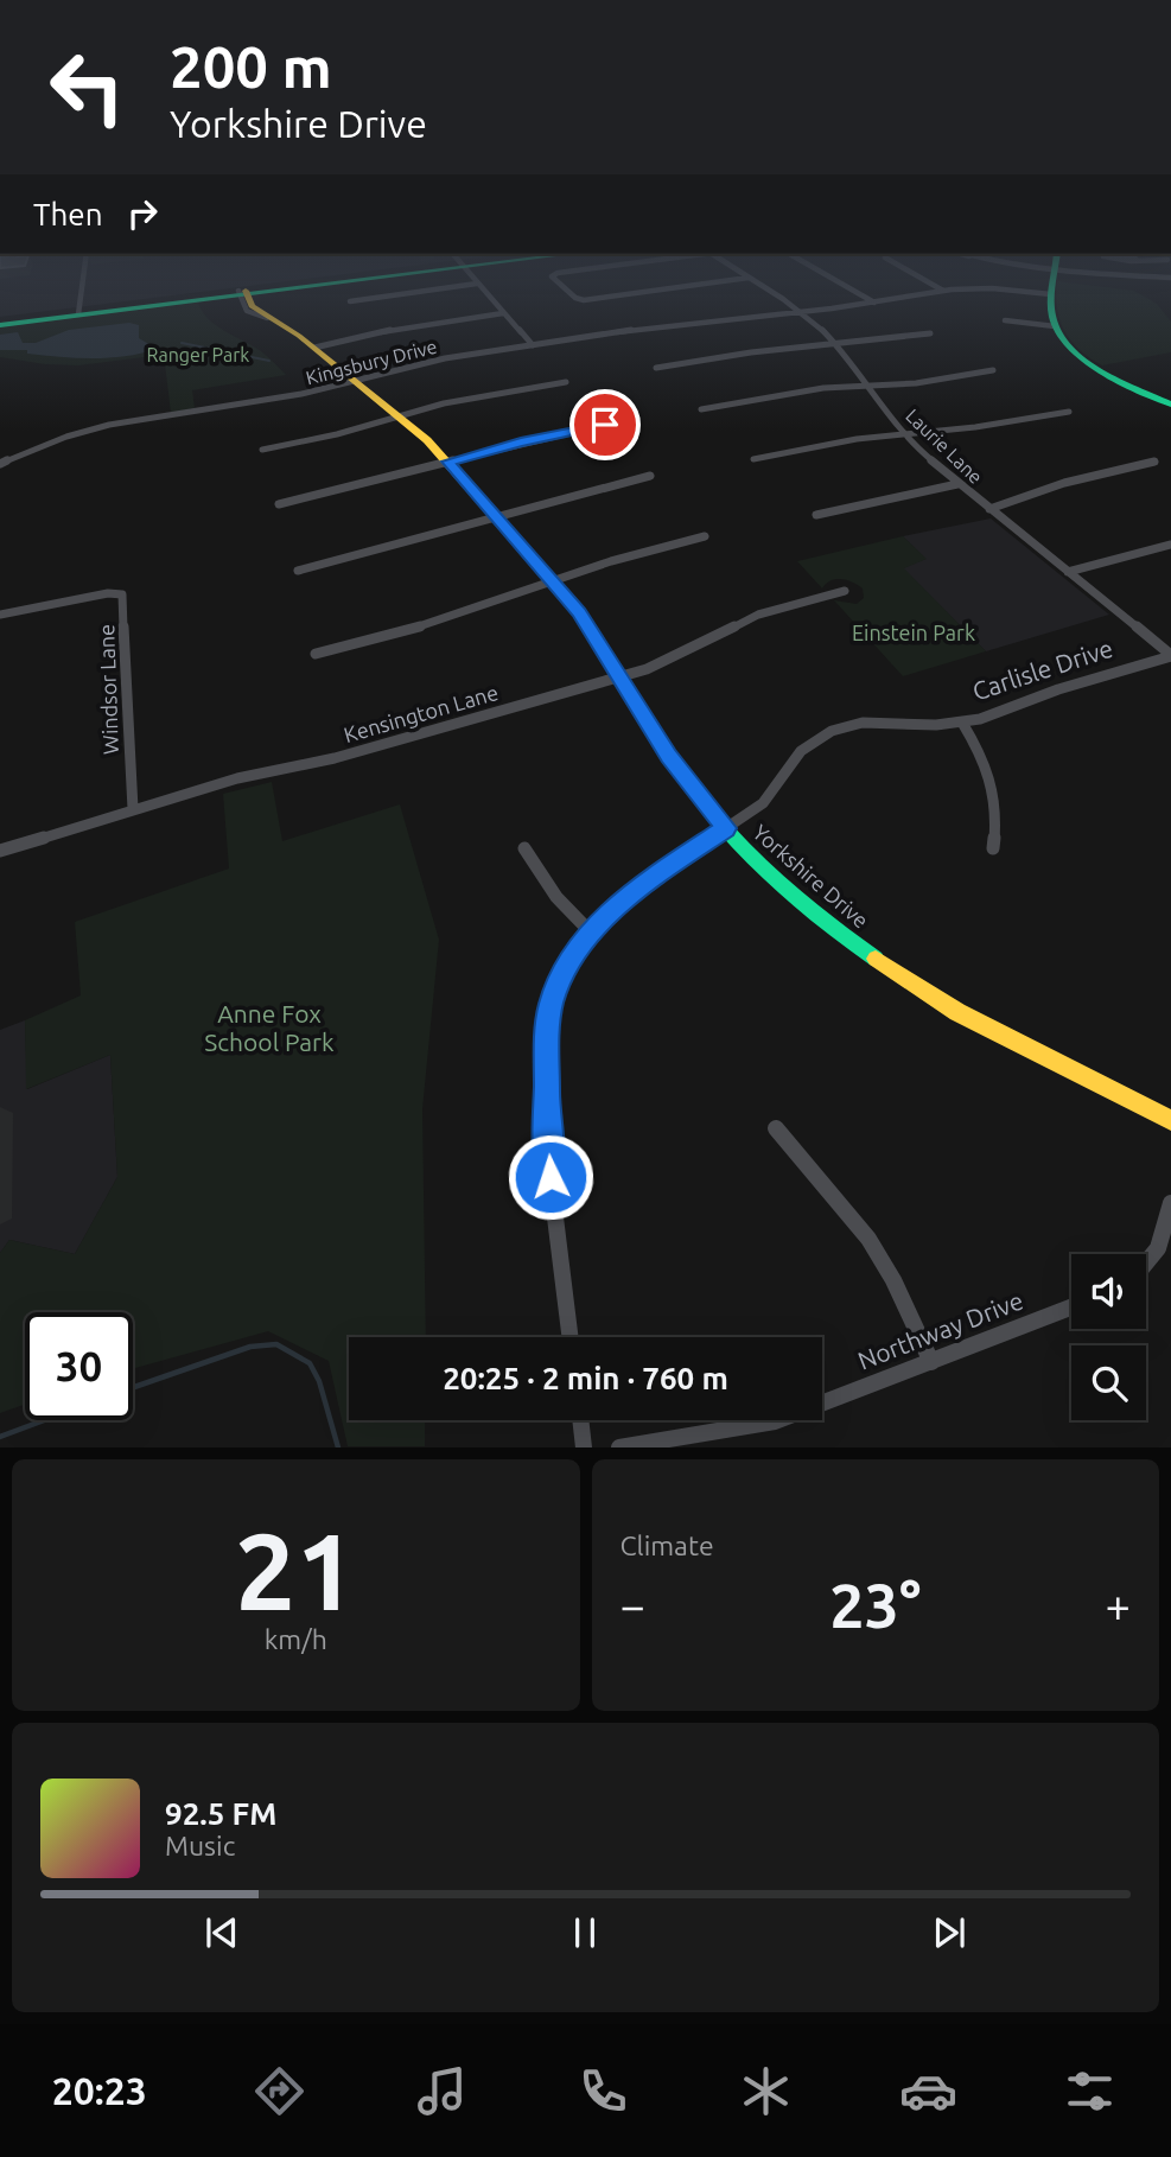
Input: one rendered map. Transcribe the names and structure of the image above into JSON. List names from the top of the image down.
{
  "streets": {
    "street": [
      "Kingsbury Drive",
      "Laurie Lane",
      "Carlisle Drive",
      "Windsor Lane",
      "Kensington Lane",
      "Yorkshire Drive",
      "Northway Drive"
    ]
  },
  "crossings": [
    ["Kingsbury Drive", "Laurie Lane"],
    ["Kingsbury Drive", "Yorkshire Drive"],
    ["Laurie Lane", "Carlisle Drive"],
    ["Carlisle Drive", "Yorkshire Drive"],
    ["Windsor Lane", "Kensington Lane"],
    ["Kensington Lane", "Yorkshire Drive"]
  ],
  "parks": ["Ranger Park", "Einstein Park", "Anne Fox School Park"],
  "page": {
    "turn": ["200 m", "Yorkshire Drive"],
    "then": "Then",
    "limit": "30",
    "trip": "20:25 · 2 min · 760 m",
    "tile": [
      ["21", "km/h"],
      "Climate"
    ],
    "heat": ["−", "23°", "+"],
    "song": ["92.5 FM", "Music"],
    "tabs": "20:23"
  }
}
